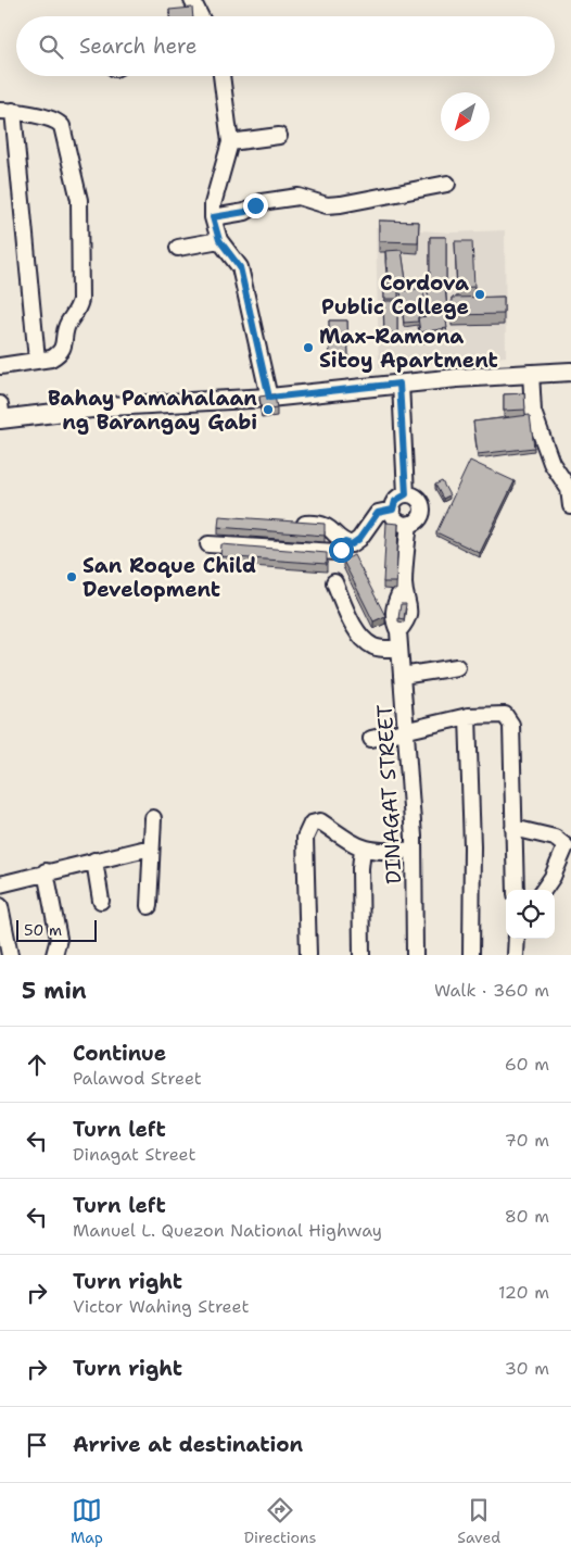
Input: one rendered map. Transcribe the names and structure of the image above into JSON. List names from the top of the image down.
{
  "streets": {
    "street": ["DINAGAT STREET"]
  },
  "places": [
    "Cordova Public College",
    "Max-Ramona Sitoy Apartment",
    "Bahay Pamahalaan ng Barangay Gabi",
    "San Roque Child Development"
  ],
  "scale_bar": "50 m",
  "north": "bottom left",
  "page": {
    "search": "Search here",
    "scale": "50 m",
    "heading": ["5 min", "Walk · 360 m"],
    "list": [
      ["Continue", "Palawod Street", "60 m"],
      ["Turn left", "Dinagat Street", "70 m"],
      ["Turn left", "Manuel L. Quezon National Highway", "80 m"],
      ["Turn right", "Victor Wahing Street", "120 m"],
      ["Turn right", "30 m"],
      "Arrive at destination"
    ],
    "nav": ["Map", "Directions", "Saved"]
  }
}
